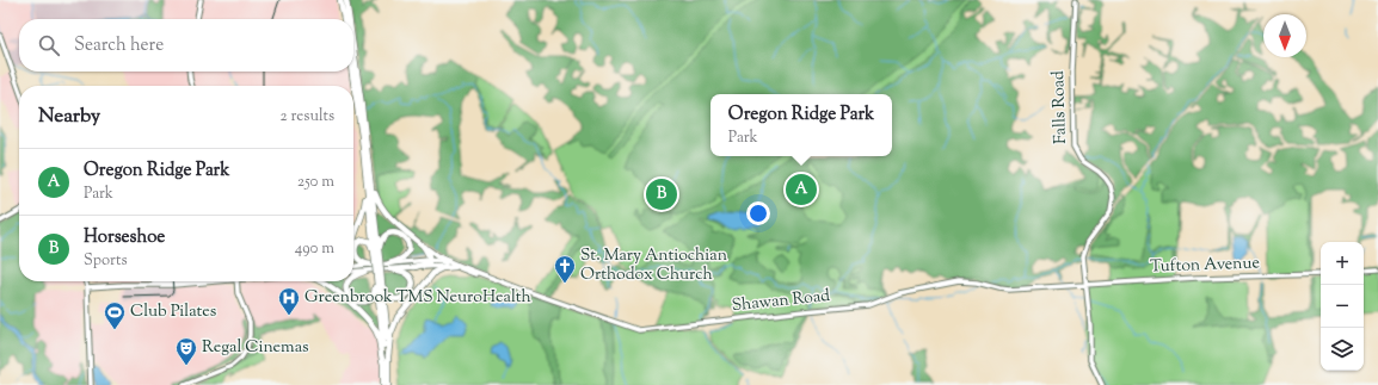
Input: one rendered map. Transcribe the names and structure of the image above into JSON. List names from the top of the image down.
{
  "streets": {
    "main road": ["Falls Road", "Tufton Avenue", "Shawan Road"]
  },
  "crossings": [
    ["Falls Road", "Tufton Avenue"],
    ["Falls Road", "Shawan Road"],
    ["Tufton Avenue", "Shawan Road"]
  ],
  "places": {
    "church": ["St. Mary Antiochian Orthodox Church"],
    "hospital": ["Greenbrook TMS NeuroHealth"],
    "sports": ["Club Pilates"],
    "theatre": ["Regal Cinemas"]
  },
  "north": "bottom",
  "page": {
    "search": "Search here",
    "heading": ["Nearby", "2 results"],
    "popup": ["Oregon Ridge Park", "Park"],
    "list": [
      {
        "mark": "A",
        "name": "Oregon Ridge Park",
        "note": "Park",
        "value": "250 m"
      },
      {
        "mark": "B",
        "name": "Horseshoe",
        "note": "Sports",
        "value": "490 m"
      }
    ],
    "pins": ["A", "B"],
    "map_buttons": ["+", "−"]
  }
}
